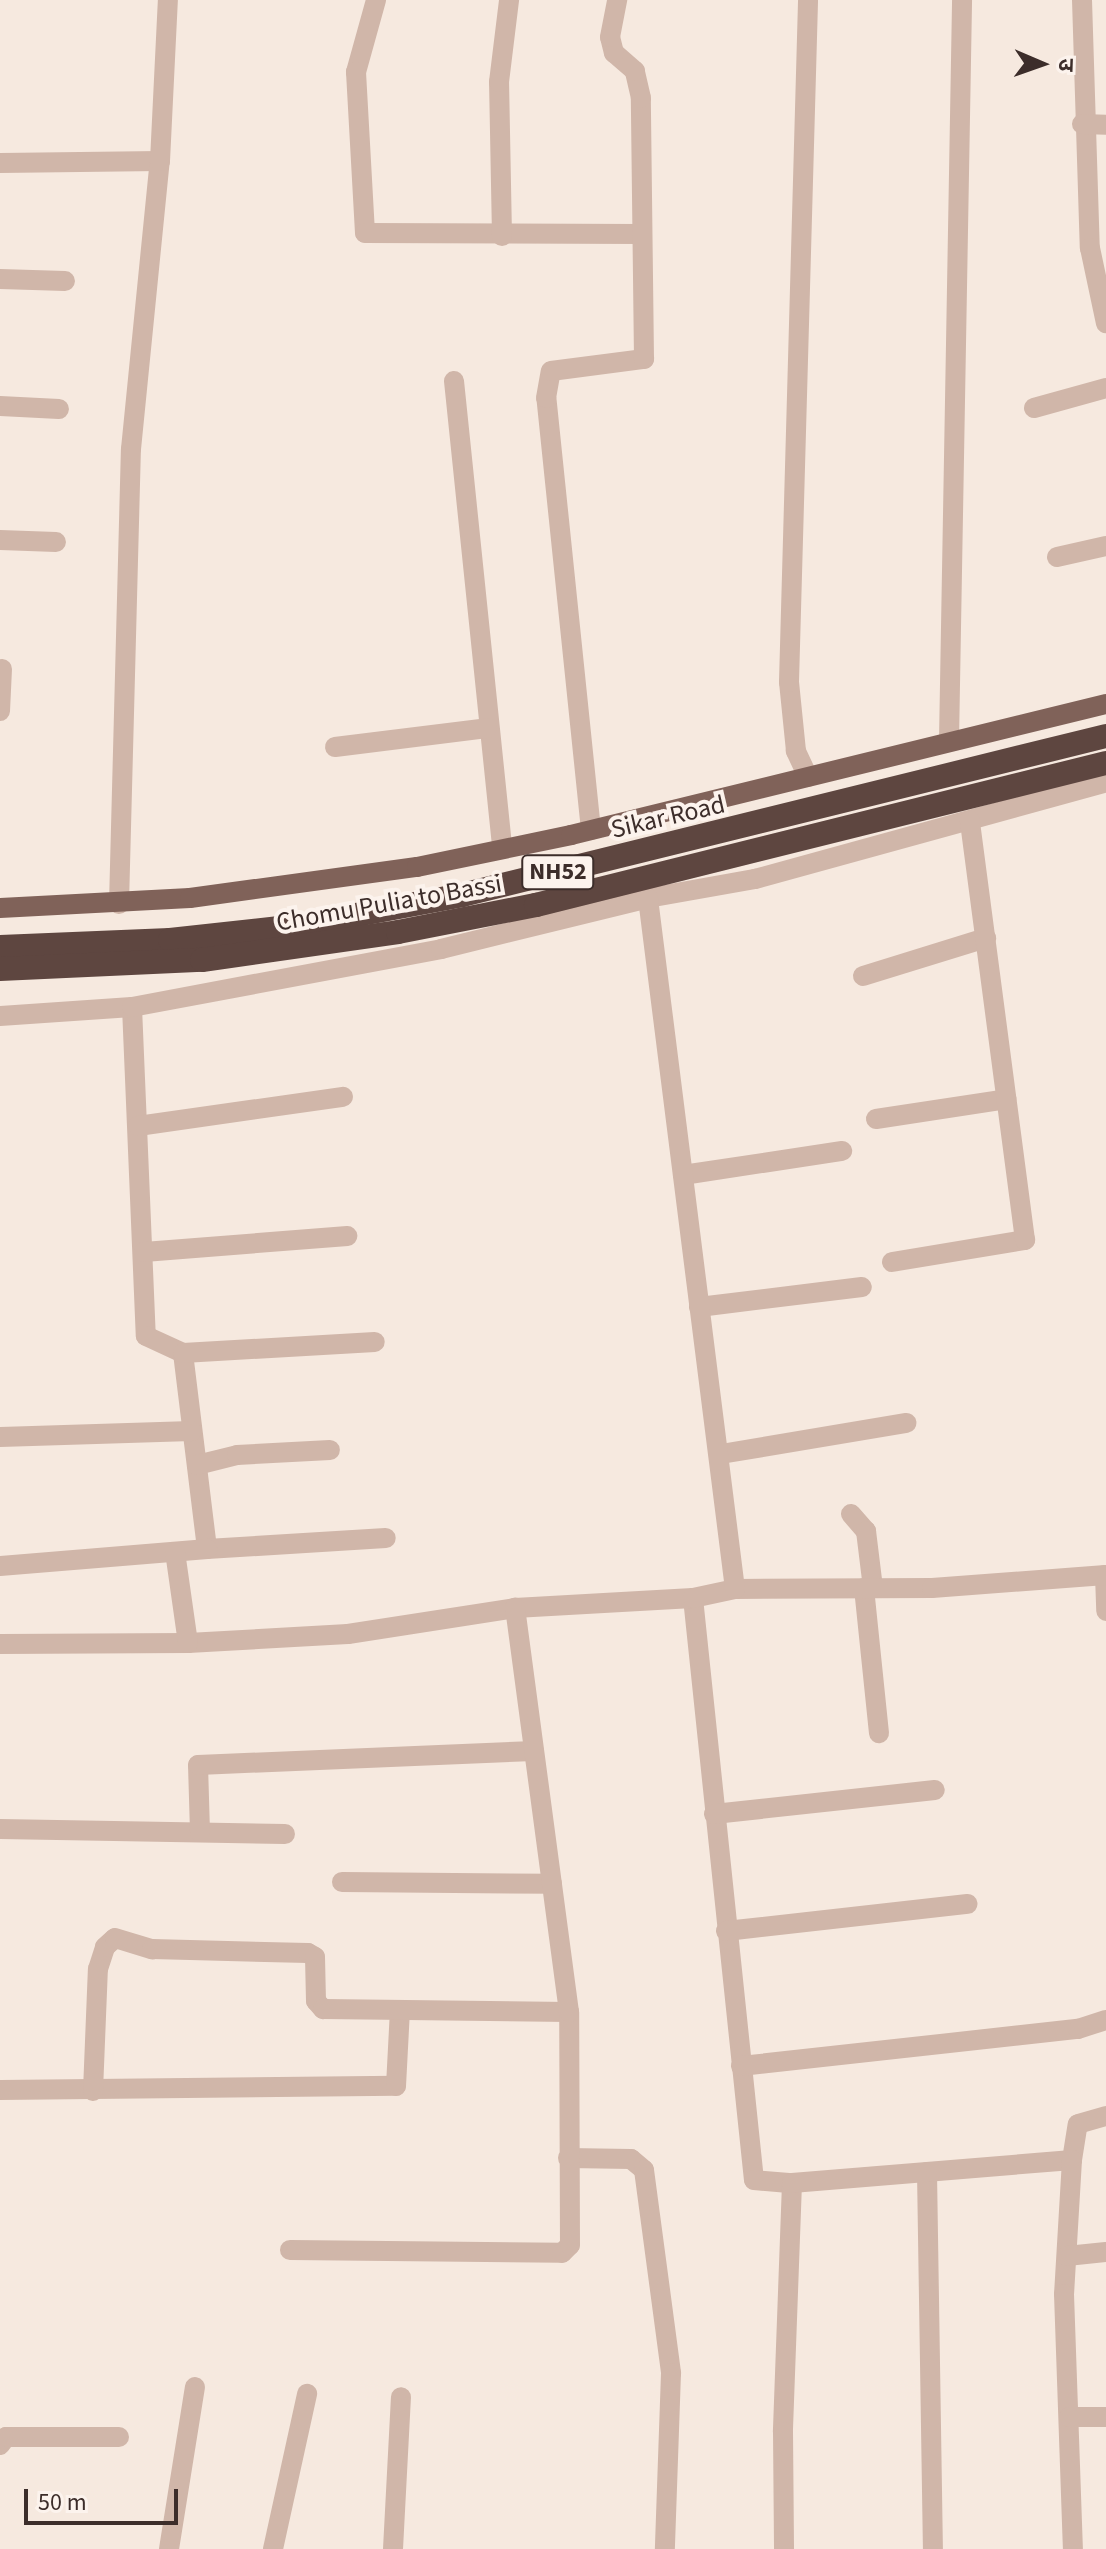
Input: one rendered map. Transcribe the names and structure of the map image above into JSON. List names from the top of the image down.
{
  "streets": {
    "highway": ["Sikar Road", "NH52", "Chomu Pulia to Bassi"]
  },
  "scale_bar": "50 m",
  "north": "right"
}
